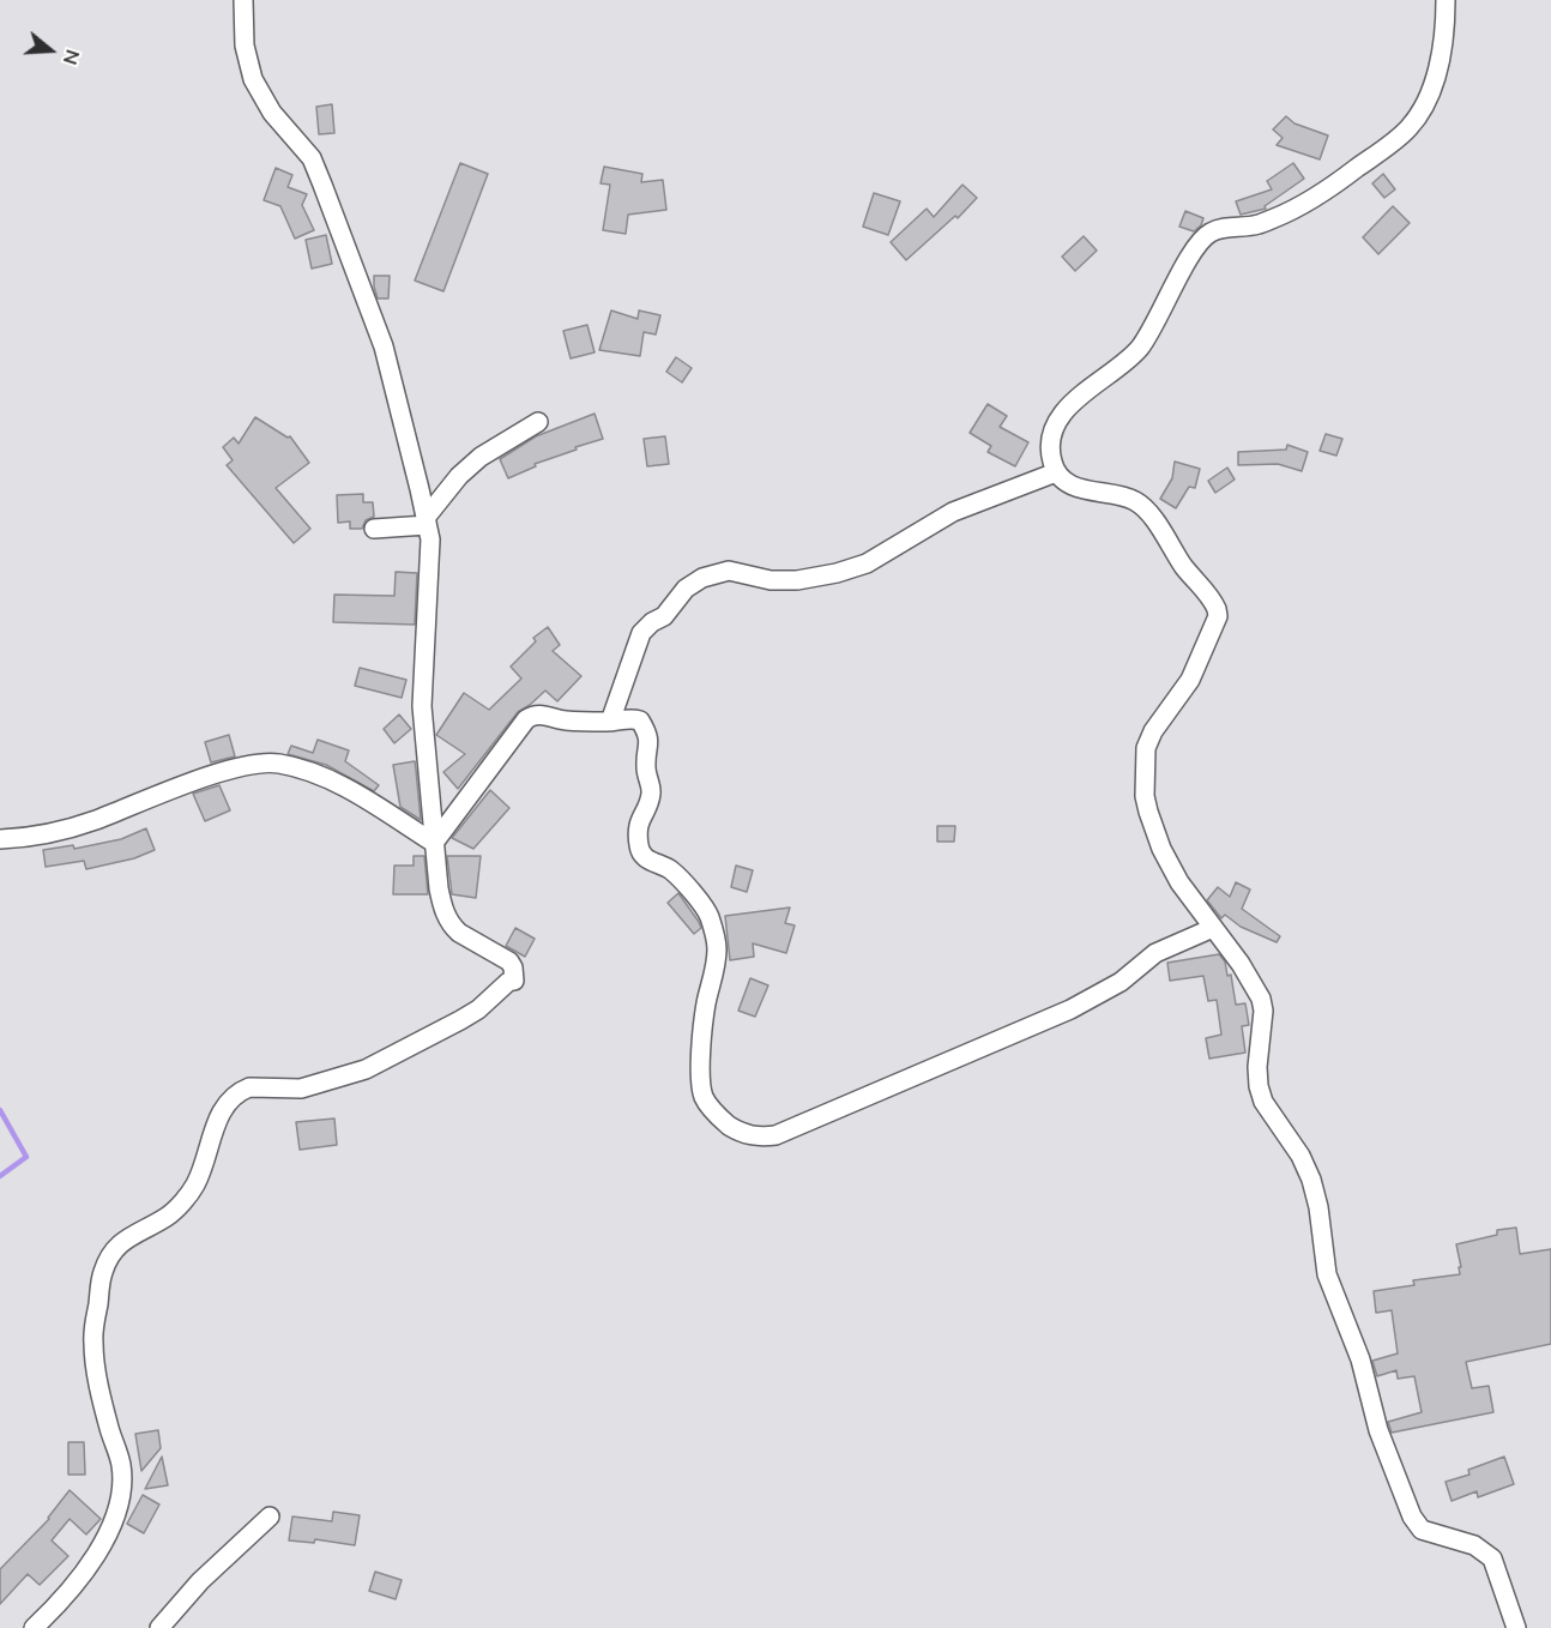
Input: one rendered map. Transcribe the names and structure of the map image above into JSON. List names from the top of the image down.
{
  "north": "right"
}
